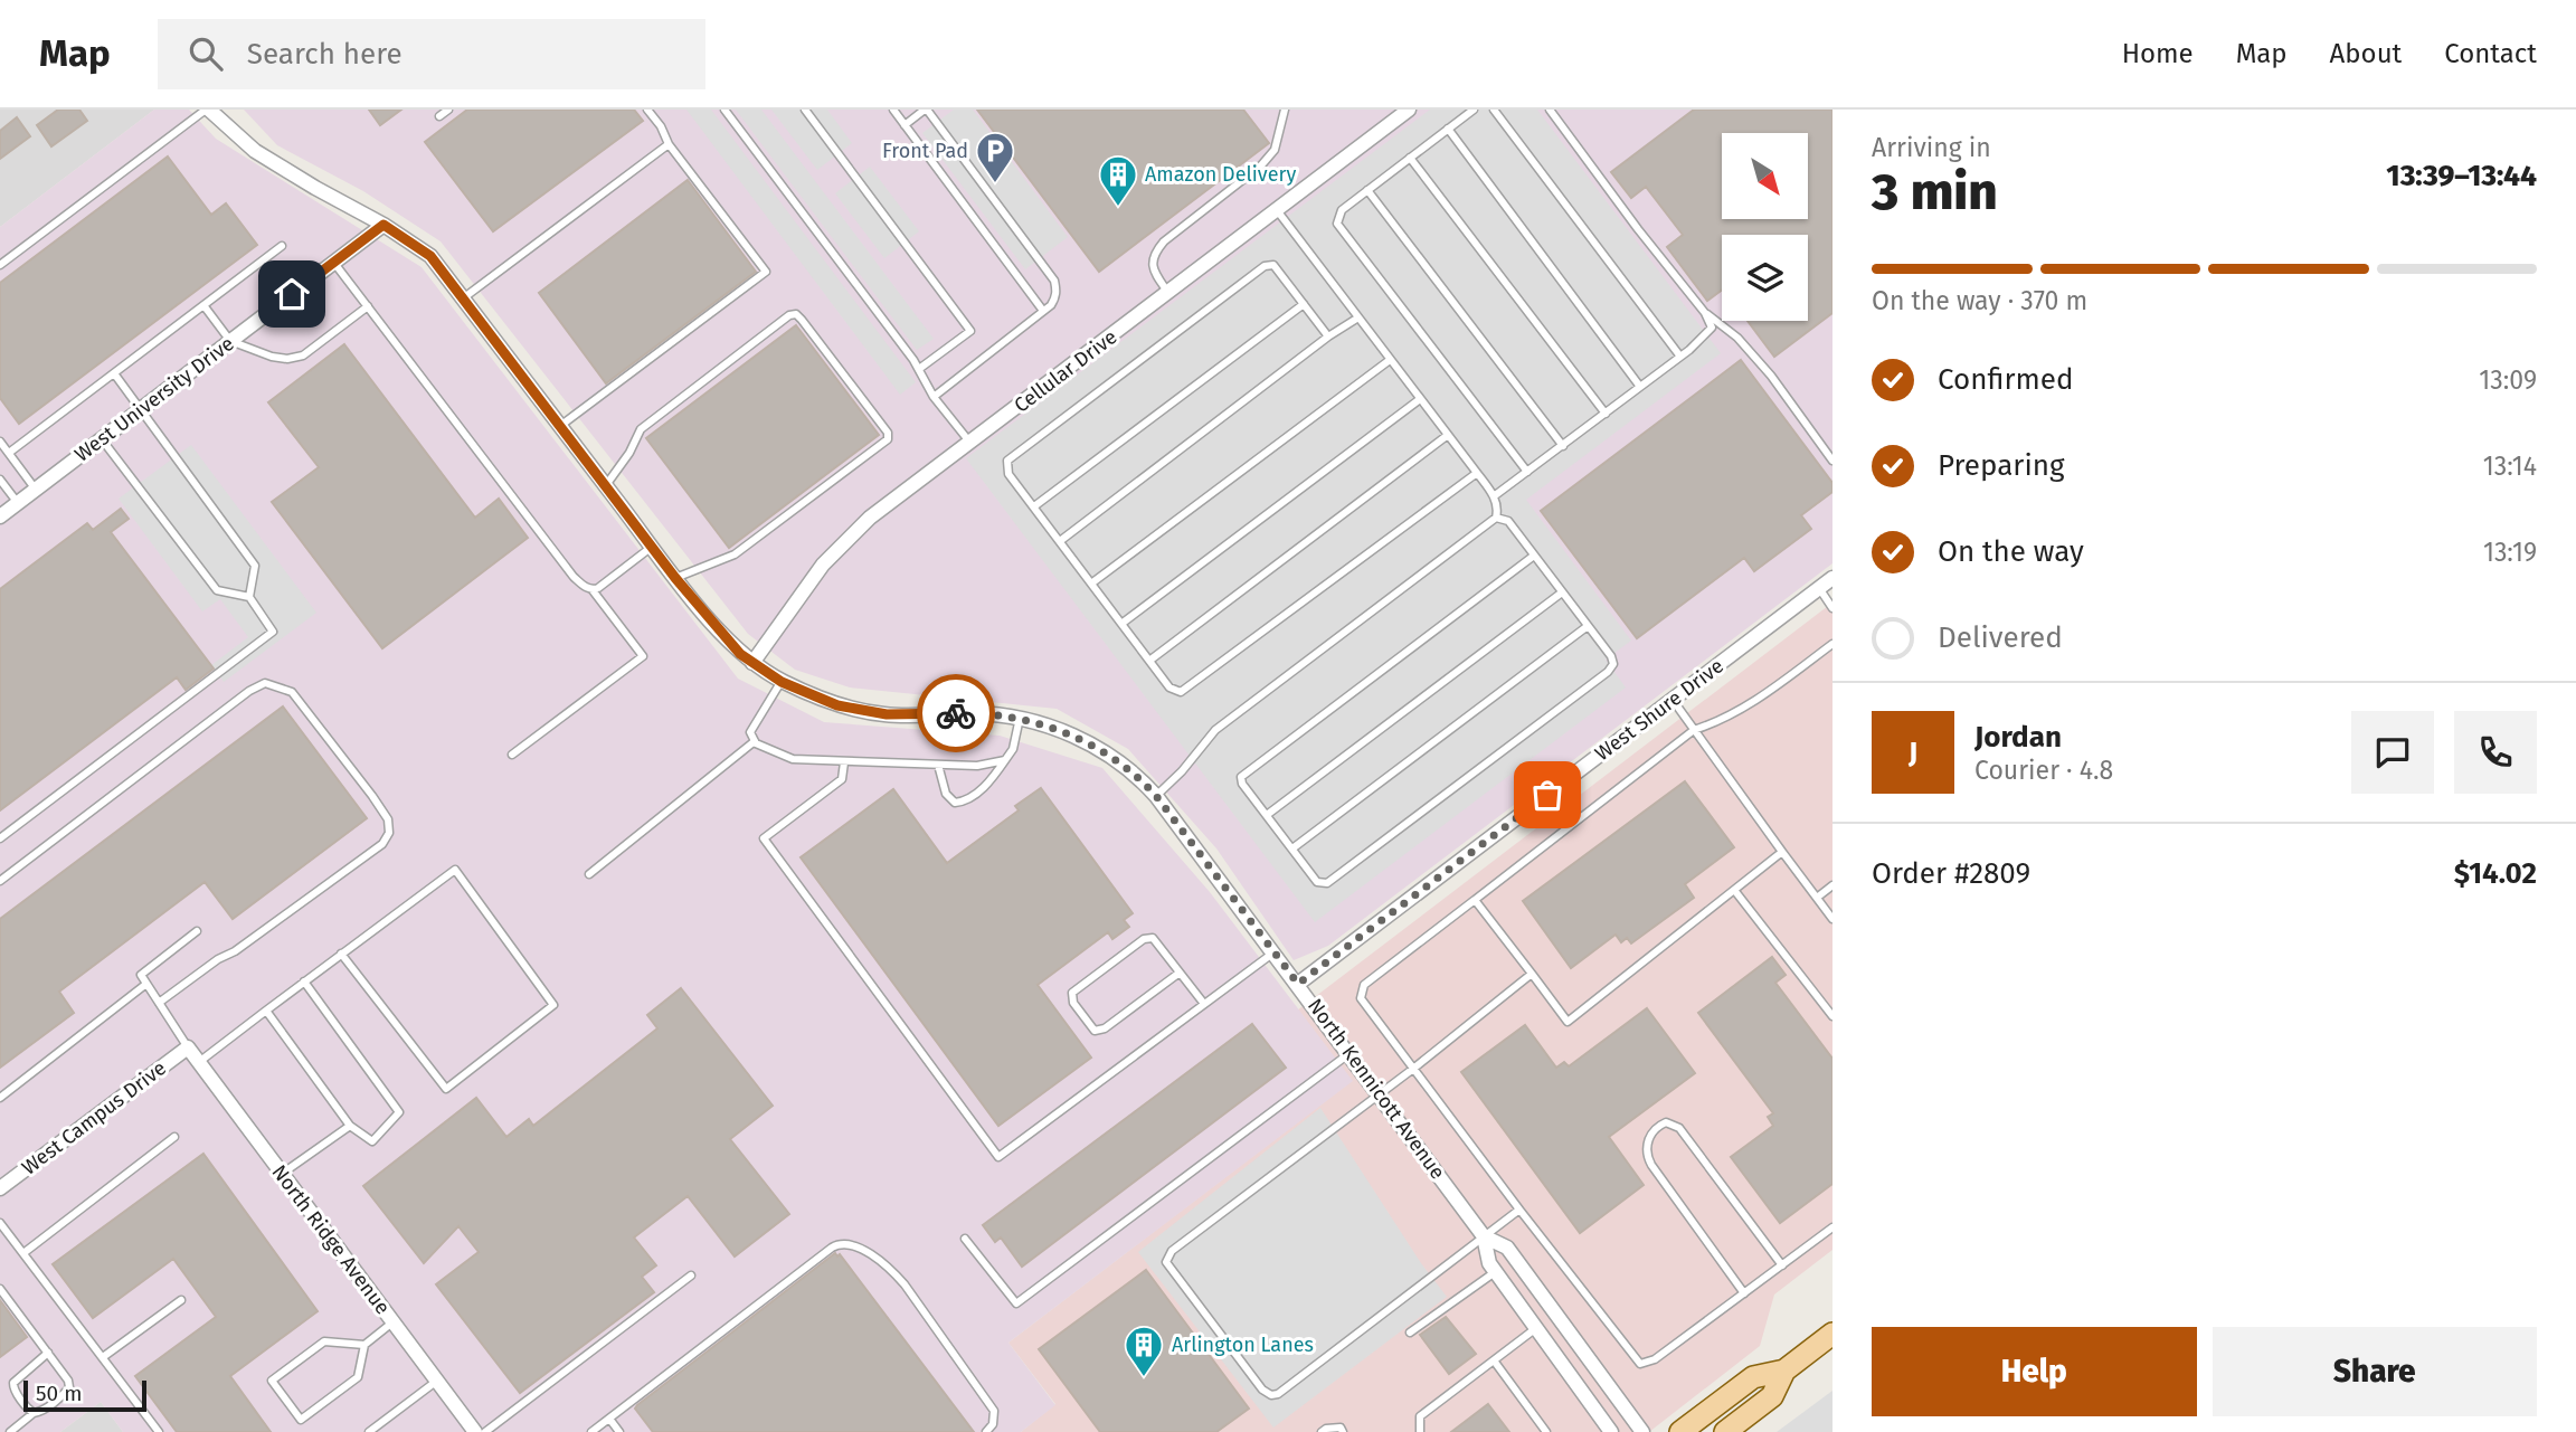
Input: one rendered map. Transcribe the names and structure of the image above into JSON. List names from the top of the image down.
{
  "streets": {
    "street": [
      "Cellular Drive",
      "West University Drive",
      "West Shure Drive",
      "North Kennicott Avenue",
      "West Campus Drive",
      "North Ridge Avenue"
    ]
  },
  "crossings": [
    ["Cellular Drive", "North Kennicott Avenue"],
    ["West University Drive", "North Kennicott Avenue"],
    ["West Shure Drive", "North Kennicott Avenue"],
    ["West Campus Drive", "North Ridge Avenue"]
  ],
  "places": {
    "parking": ["Front Pad"],
    "building": ["Amazon Delivery", "Arlington Lanes"]
  },
  "scale_bar": "50 m",
  "north": "bottom right",
  "page": {
    "header": "Map",
    "search": "Search here",
    "nav": [
      "Home",
      "Map",
      "About",
      "Contact"
    ],
    "heading": ["3 min", "Arriving in", "13:39–13:44"],
    "panel": [
      "Jordan",
      "Courier · 4.8",
      "Order #2809",
      "$14.02"
    ],
    "bar": "On the way · 370 m",
    "list": [
      ["Confirmed", "13:09"],
      ["Preparing", "13:14"],
      ["On the way", "13:19"],
      "Delivered"
    ],
    "round": "J",
    "buttons": ["Help", "Share"],
    "scale": "50 m"
  }
}
